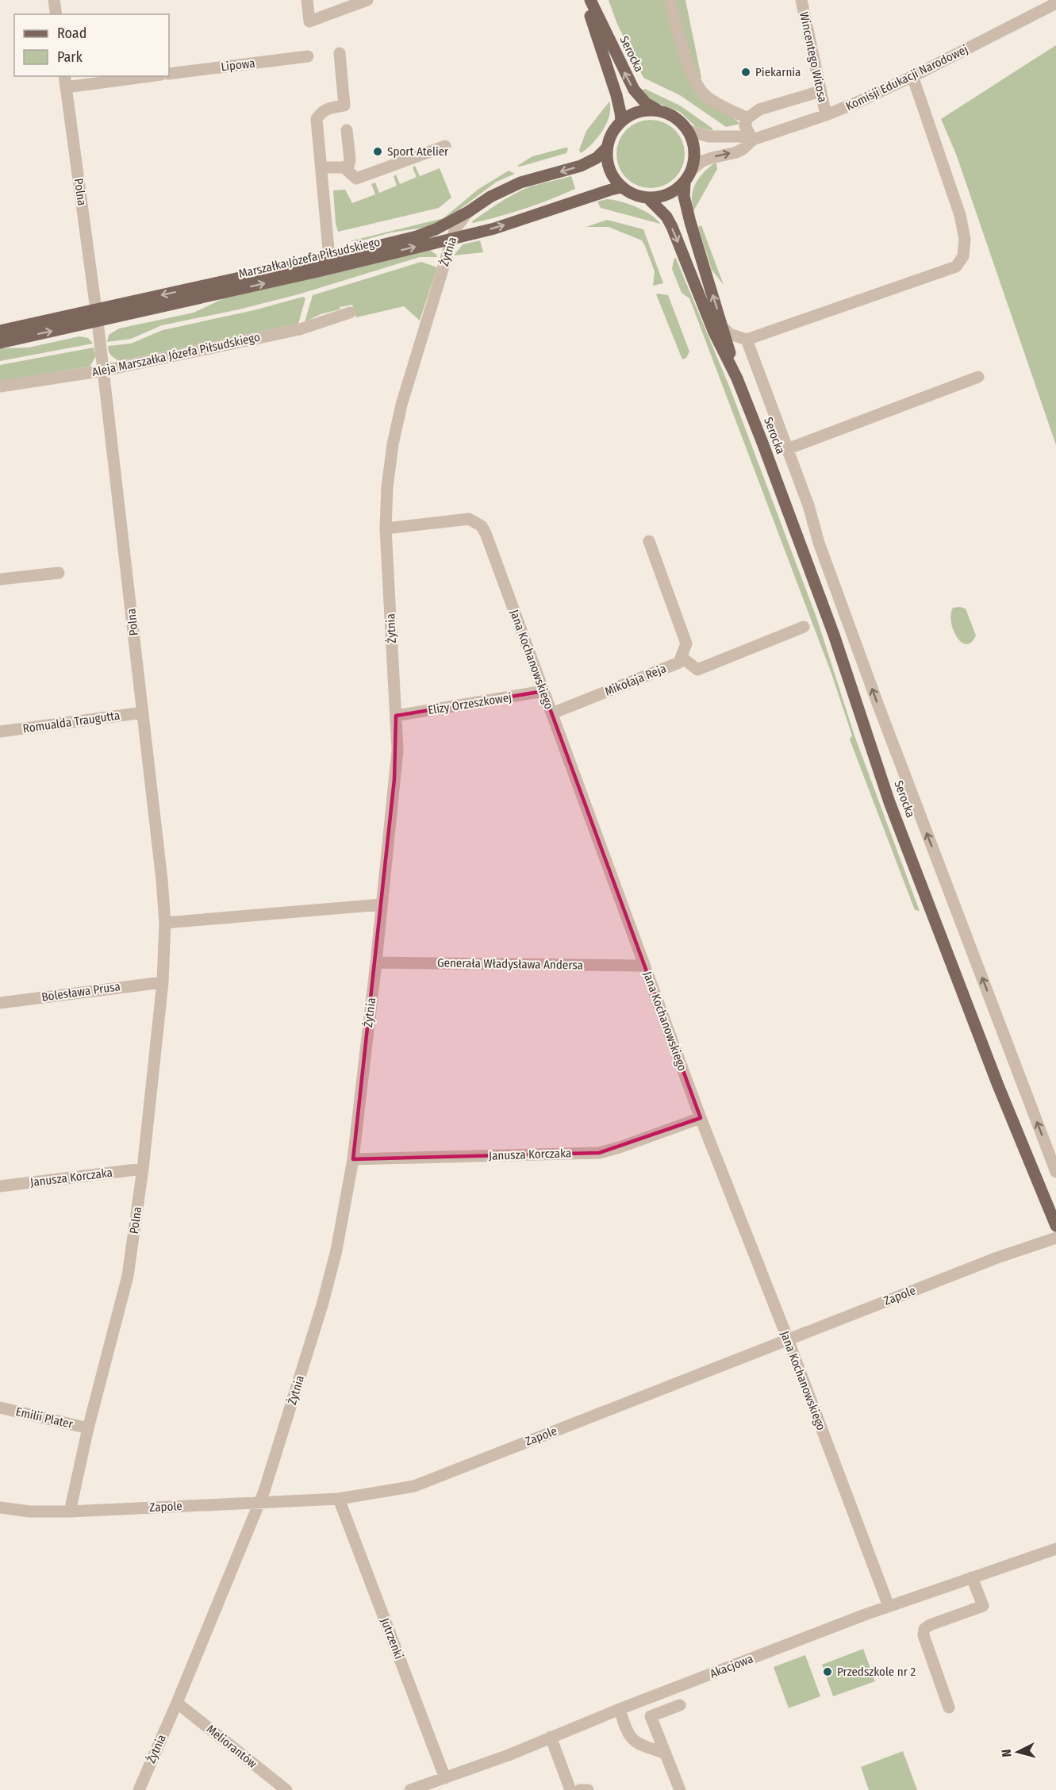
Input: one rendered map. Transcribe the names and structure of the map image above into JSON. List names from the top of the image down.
{
  "streets": {
    "main road": ["Serocka", "Marszałka Józefa Piłsudskiego"],
    "street": [
      "Wincentego Witosa",
      "Lipowa",
      "Komisji Edukacji Narodowej",
      "Polna",
      "Żytnia",
      "Aleja Marszałka Józefa Piłsudskiego",
      "Jana Kochanowskiego",
      "Mikołaja Reja",
      "Elizy Orzeszkowej",
      "Romualda Traugutta",
      "Generała Władysława Andersa",
      "Bolesława Prusa",
      "Janusza Korczaka",
      "Zapole",
      "Emilii Plater",
      "Jutrzenki",
      "Akacjowa",
      "Meliorantów"
    ]
  },
  "crossings": [
    ["Serocka", "Komisji Edukacji Narodowej"],
    ["Serocka", "Marszałka Józefa Piłsudskiego"],
    ["Wincentego Witosa", "Komisji Edukacji Narodowej"],
    ["Komisji Edukacji Narodowej", "Marszałka Józefa Piłsudskiego"],
    ["Polna", "Marszałka Józefa Piłsudskiego"],
    ["Polna", "Aleja Marszałka Józefa Piłsudskiego"],
    ["Polna", "Romualda Traugutta"],
    ["Polna", "Bolesława Prusa"],
    ["Polna", "Janusza Korczaka"],
    ["Polna", "Zapole"],
    ["Polna", "Emilii Plater"],
    ["Żytnia", "Marszałka Józefa Piłsudskiego"],
    ["Żytnia", "Jana Kochanowskiego"],
    ["Żytnia", "Elizy Orzeszkowej"],
    ["Żytnia", "Generała Władysława Andersa"],
    ["Żytnia", "Janusza Korczaka"],
    ["Żytnia", "Zapole"],
    ["Żytnia", "Meliorantów"],
    ["Jana Kochanowskiego", "Mikołaja Reja"],
    ["Jana Kochanowskiego", "Elizy Orzeszkowej"],
    ["Jana Kochanowskiego", "Generała Władysława Andersa"],
    ["Jana Kochanowskiego", "Janusza Korczaka"],
    ["Jana Kochanowskiego", "Zapole"],
    ["Jana Kochanowskiego", "Akacjowa"],
    ["Zapole", "Jutrzenki"],
    ["Jutrzenki", "Akacjowa"]
  ],
  "places": ["Piekarnia", "Sport Atelier", "Przedszkole nr 2"],
  "legend": ["Road", "Park"],
  "north": "left"
}
